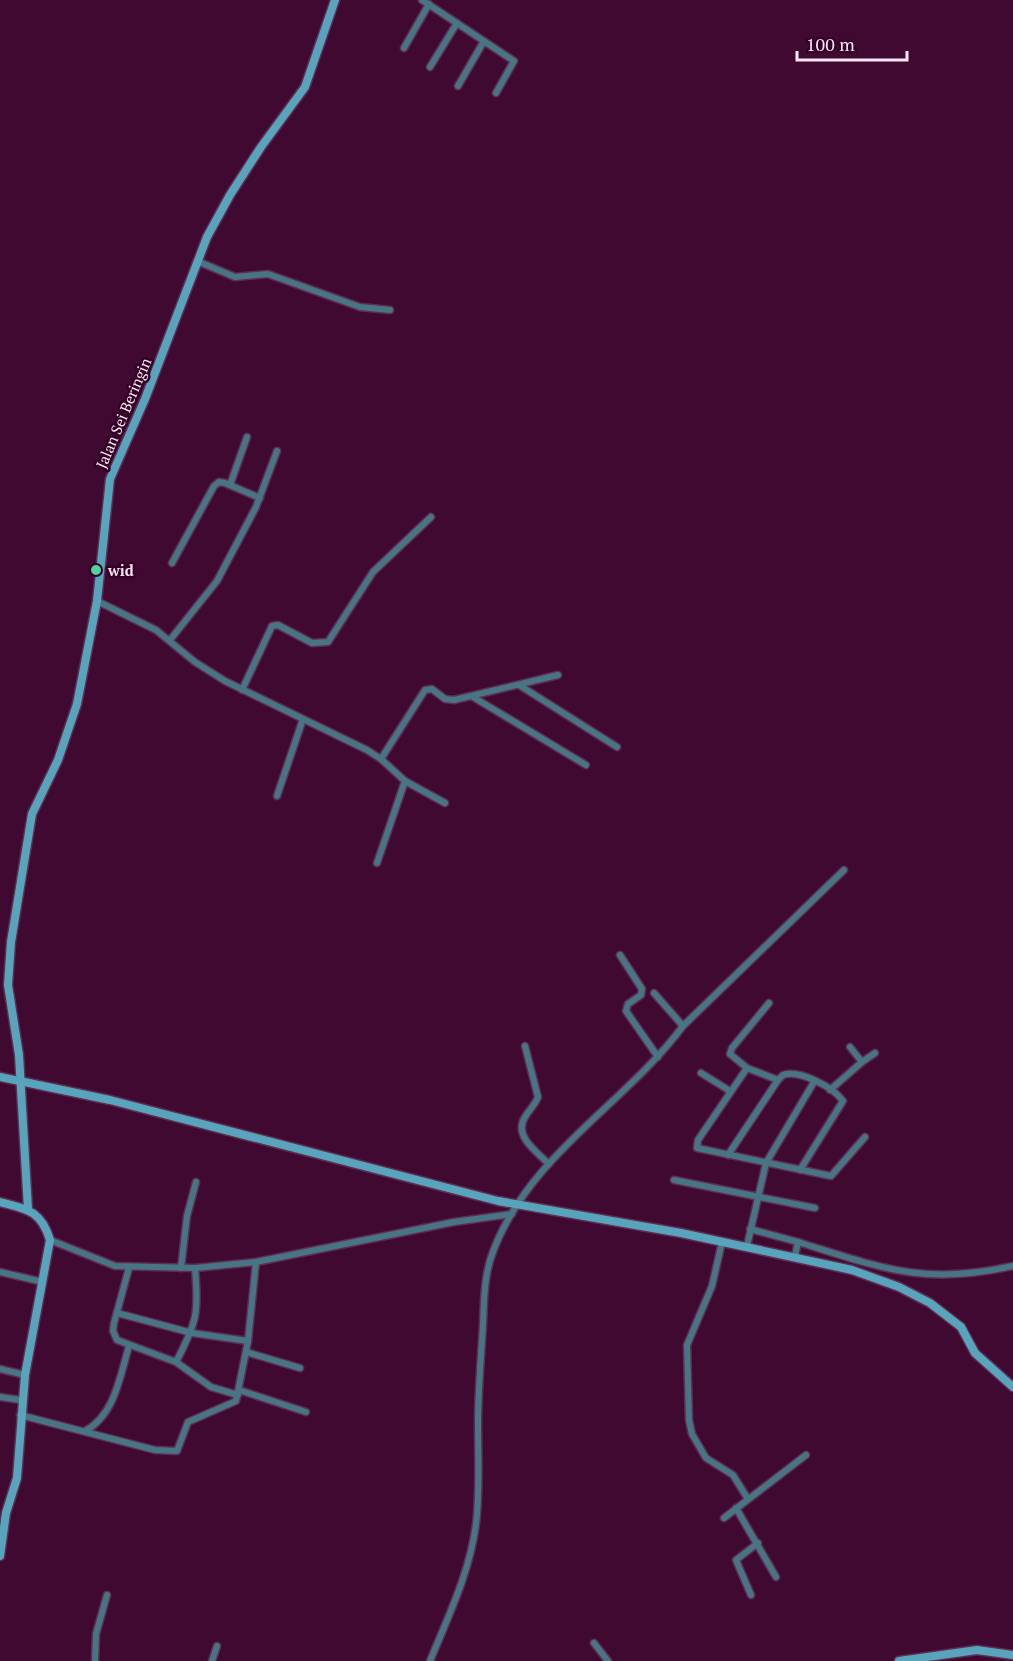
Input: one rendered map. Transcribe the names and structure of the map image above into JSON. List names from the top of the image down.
{
  "streets": {
    "street": ["Jalan Sei Beringin"]
  },
  "places": ["wid"],
  "scale_bar": "100 m"
}
